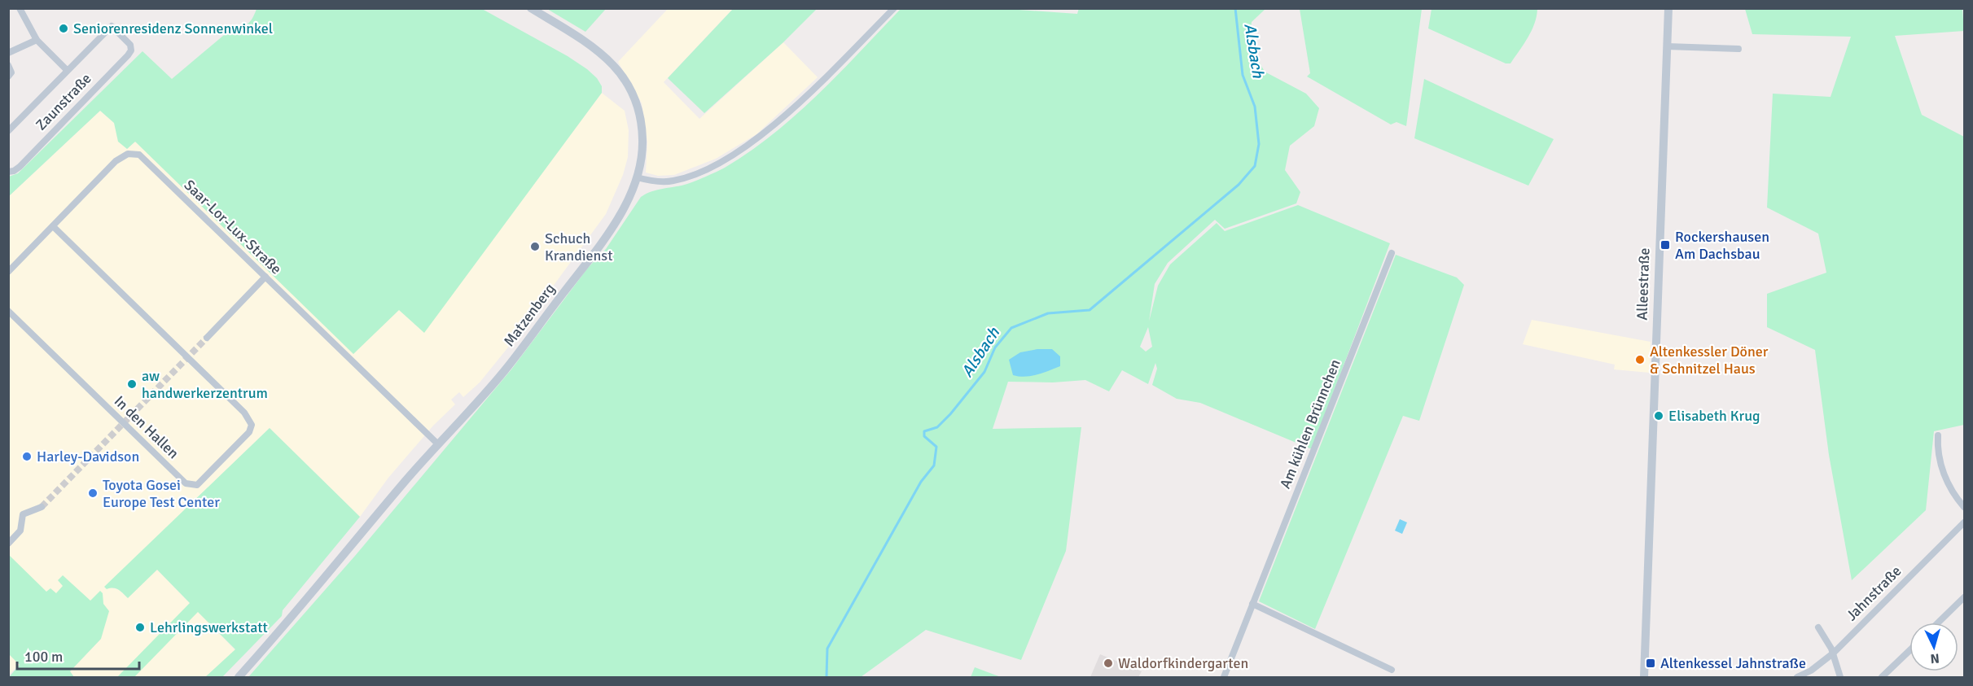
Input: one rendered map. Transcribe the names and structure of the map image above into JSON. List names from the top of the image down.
{
  "streets": {
    "street": [
      "Zaunstraße",
      "Saar-Lor-Lux-Straße",
      "Alleestraße",
      "Matzenberg",
      "Am kühlen Brünnchen",
      "In den Hallen",
      "Jahnstraße"
    ]
  },
  "crossings": [
    ["Saar-Lor-Lux-Straße", "Matzenberg"],
    ["Saar-Lor-Lux-Straße", "In den Hallen"]
  ],
  "water": ["Alsbach"],
  "places": {
    "other": [
      "Seniorenresidenz Sonnenwinkel",
      "Schuch Krandienst",
      "Altenkessler Döner & Schnitzel Haus",
      "aw handwerkerzentrum",
      "Elisabeth Krug",
      "Harley-Davidson",
      "Toyota Gosei Europe Test Center",
      "Lehrlingswerkstatt",
      "Waldorfkindergarten"
    ],
    "transit": ["Rockershausen Am Dachsbau", "Altenkessel Jahnstraße"]
  },
  "scale_bar": "100 m",
  "north": "bottom"
}
